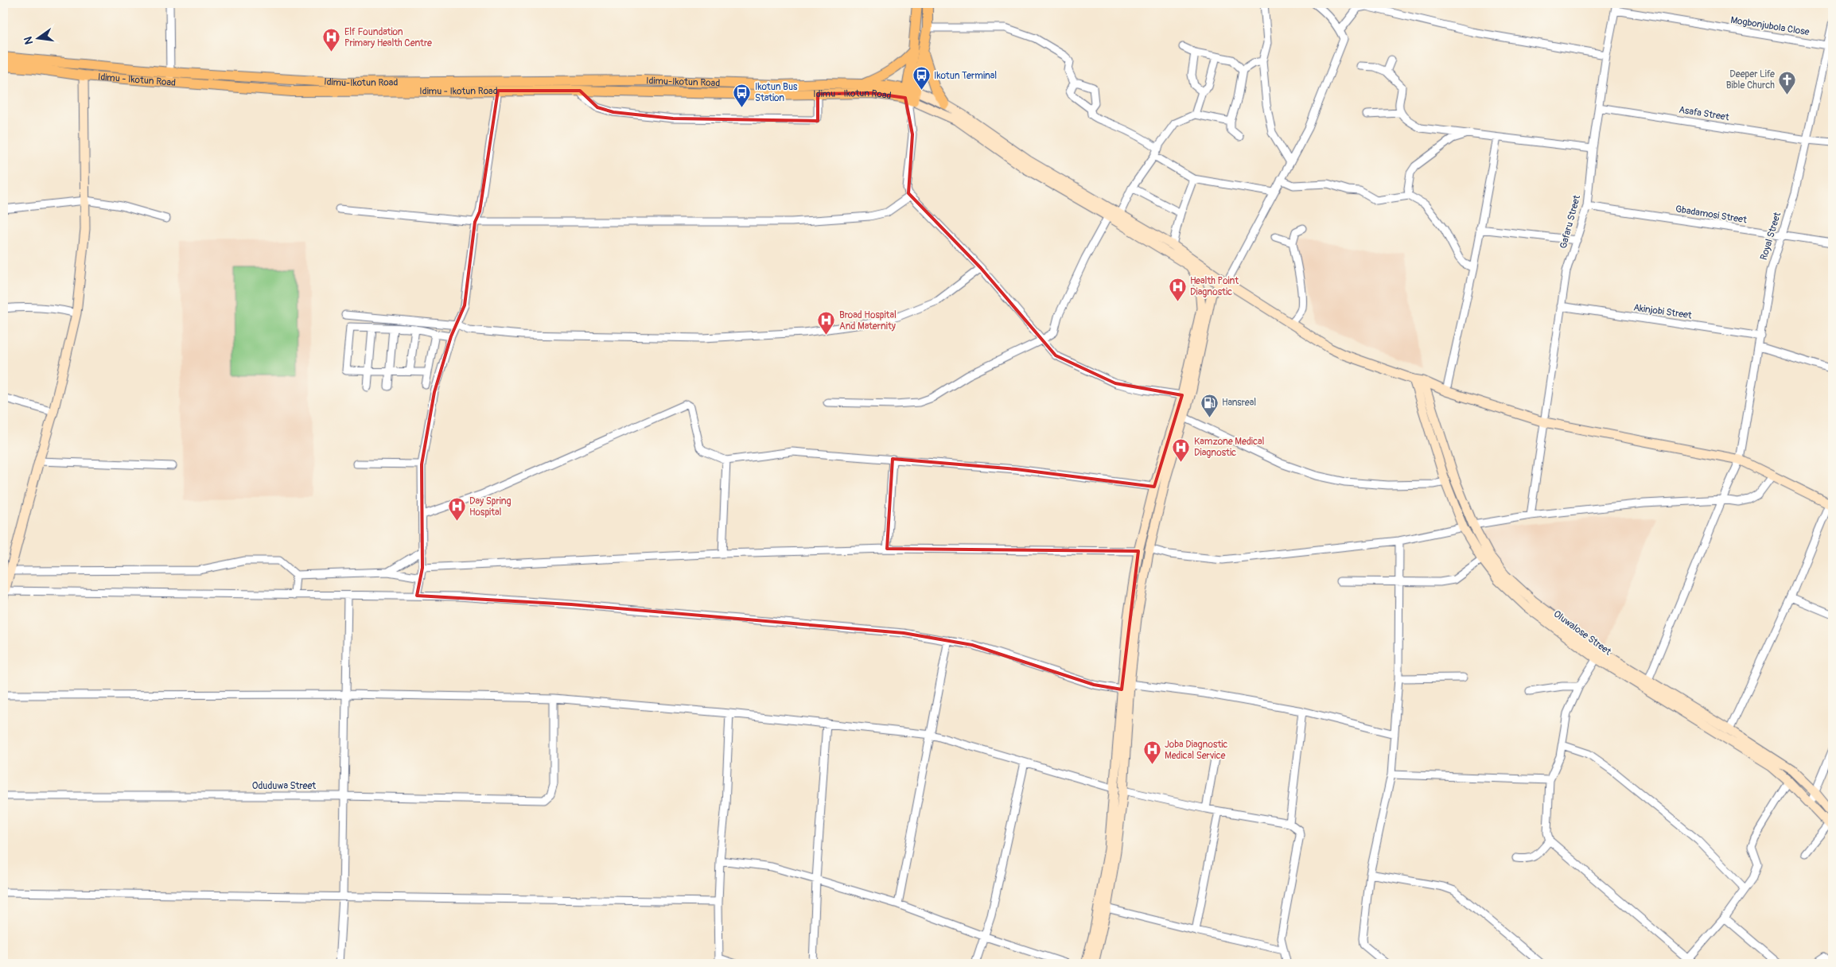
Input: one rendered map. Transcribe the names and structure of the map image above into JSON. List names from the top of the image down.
{
  "streets": {
    "main road": ["Idimu - Ikotun Road", "Idimu-Ikotun Road", "Oluwalose Street"],
    "street": [
      "Mogbonjubola Close",
      "Asafa Street",
      "Gbadamosi Street",
      "Gafaru Street",
      "Royal Street",
      "Akinjobi Street",
      "Oduduwa Street"
    ]
  },
  "crossings": [
    ["Mogbonjubola Close", "Gafaru Street"],
    ["Mogbonjubola Close", "Royal Street"],
    ["Idimu - Ikotun Road", "Idimu-Ikotun Road"],
    ["Asafa Street", "Gafaru Street"],
    ["Asafa Street", "Royal Street"],
    ["Gbadamosi Street", "Gafaru Street"],
    ["Gbadamosi Street", "Royal Street"],
    ["Gafaru Street", "Akinjobi Street"],
    ["Royal Street", "Akinjobi Street"],
    ["Royal Street", "Oluwalose Street"]
  ],
  "places": {
    "hospital": [
      "Elf Foundation Primary Health Centre",
      "Health Point Diagnostic",
      "Broad Hospital And Maternity",
      "Kamzone Medical Diagnostic",
      "Day Spring Hospital",
      "Joba Diagnostic Medical Service"
    ],
    "bus stop": ["Ikotun Terminal", "Ikotun Bus Station"],
    "church": ["Deeper Life Bible Church"],
    "fuel station": ["Hansreal"]
  },
  "north": "left"
}
